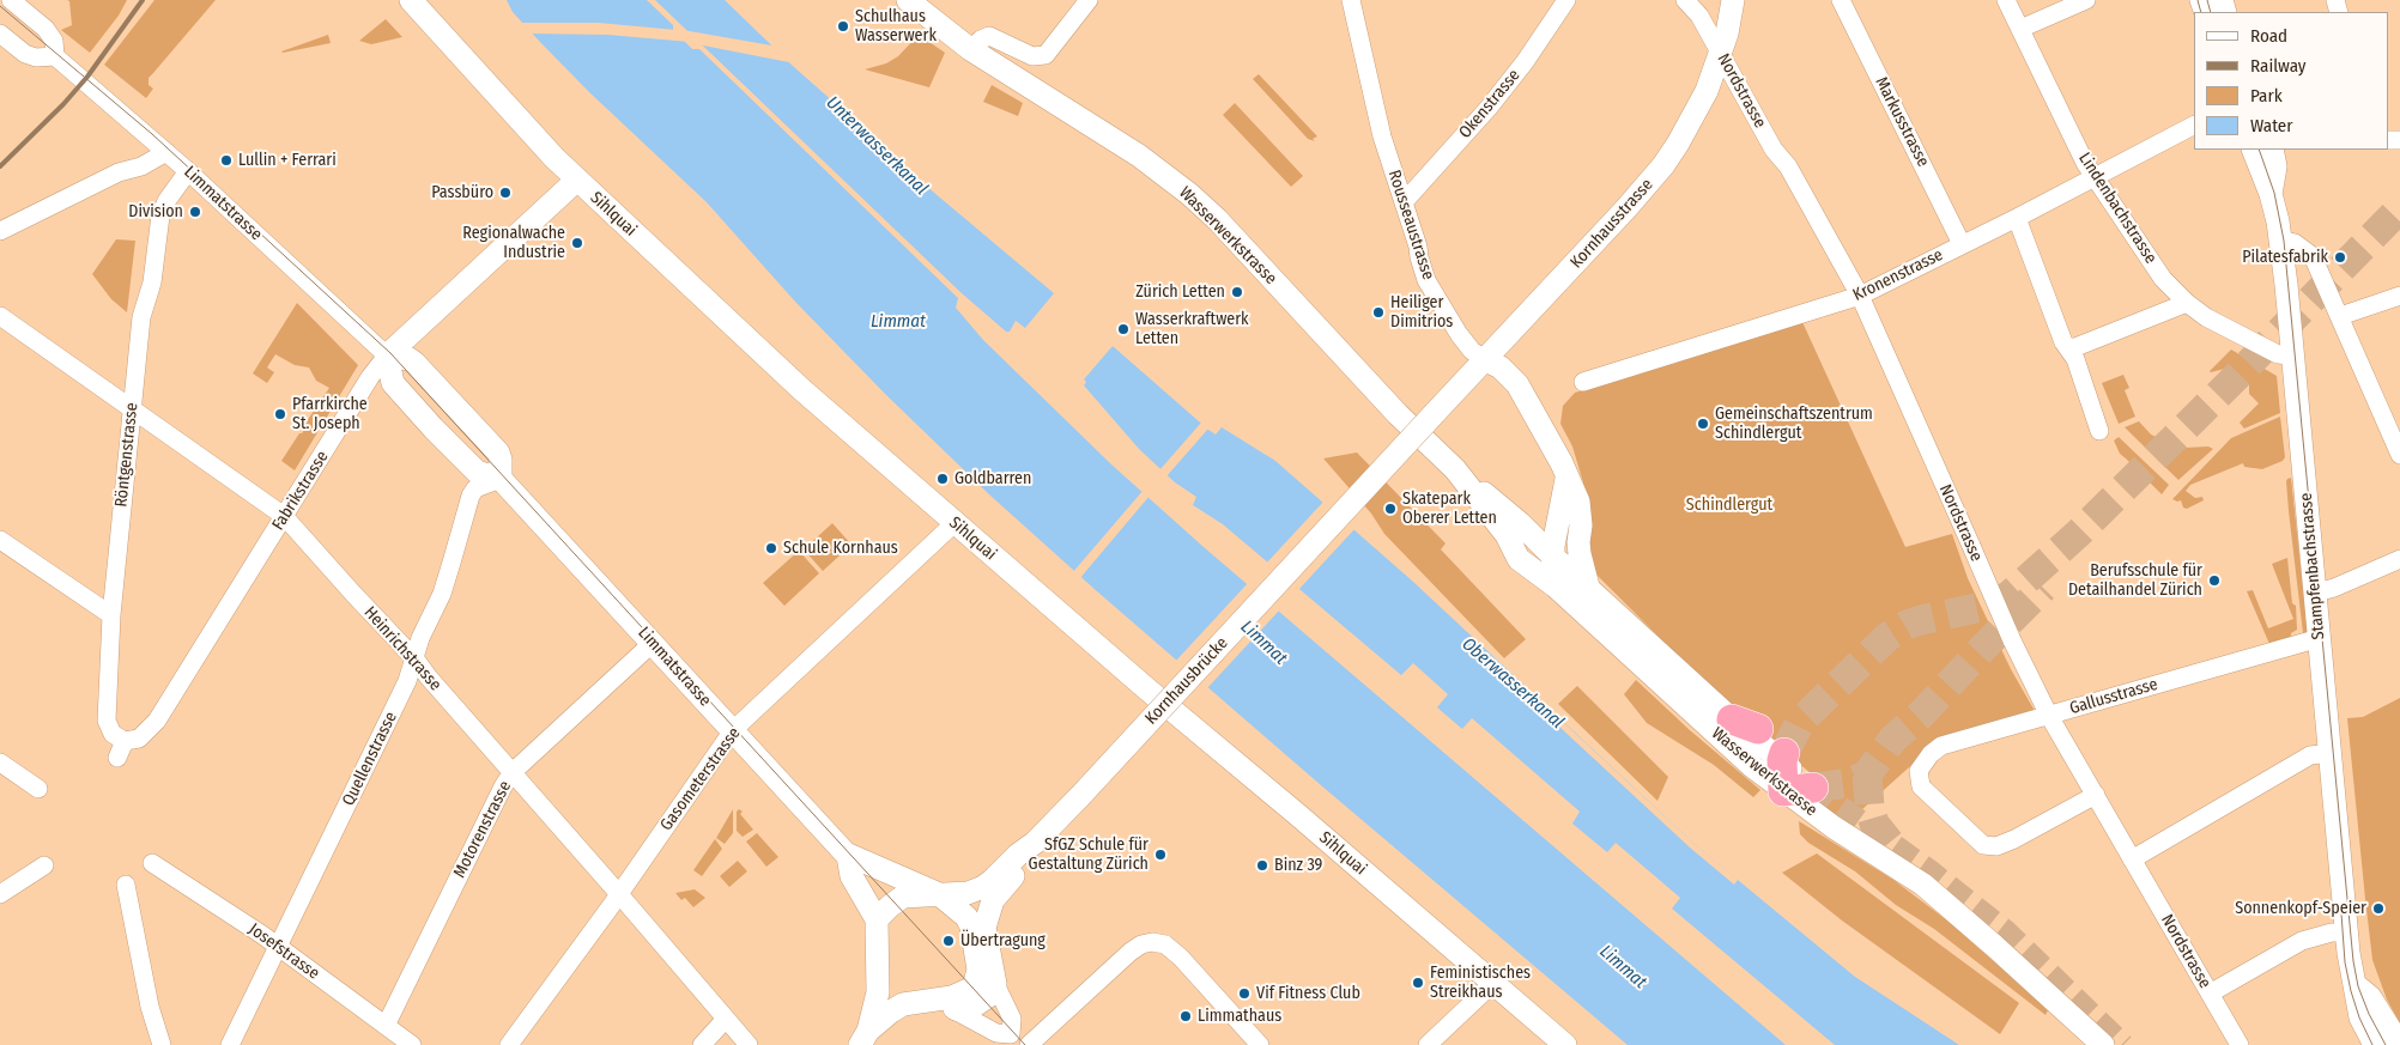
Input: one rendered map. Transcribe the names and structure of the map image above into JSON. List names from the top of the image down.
{
  "streets": {
    "street": [
      "Nordstrasse",
      "Okenstrasse",
      "Markusstrasse",
      "Limmatstrasse",
      "Lindenbachstrasse",
      "Sihlquai",
      "Kornhausstrasse",
      "Rousseaustrasse",
      "Wasserwerkstrasse",
      "Kronenstrasse",
      "Röntgenstrasse",
      "Fabrikstrasse",
      "Stampfenbachstrasse",
      "Heinrichstrasse",
      "Kornhausbrücke",
      "Gallusstrasse",
      "Quellenstrasse",
      "Gasometerstrasse",
      "Motorenstrasse",
      "Josefstrasse"
    ]
  },
  "crossings": [
    ["Nordstrasse", "Kornhausstrasse"],
    ["Nordstrasse", "Kronenstrasse"],
    ["Nordstrasse", "Gallusstrasse"],
    ["Okenstrasse", "Rousseaustrasse"],
    ["Markusstrasse", "Kronenstrasse"],
    ["Limmatstrasse", "Röntgenstrasse"],
    ["Limmatstrasse", "Fabrikstrasse"],
    ["Limmatstrasse", "Quellenstrasse"],
    ["Limmatstrasse", "Gasometerstrasse"],
    ["Limmatstrasse", "Motorenstrasse"],
    ["Lindenbachstrasse", "Kronenstrasse"],
    ["Lindenbachstrasse", "Stampfenbachstrasse"],
    ["Sihlquai", "Fabrikstrasse"],
    ["Sihlquai", "Gasometerstrasse"],
    ["Kornhausstrasse", "Rousseaustrasse"],
    ["Kornhausstrasse", "Kornhausbrücke"],
    ["Rousseaustrasse", "Wasserwerkstrasse"],
    ["Röntgenstrasse", "Fabrikstrasse"],
    ["Röntgenstrasse", "Heinrichstrasse"],
    ["Fabrikstrasse", "Heinrichstrasse"],
    ["Stampfenbachstrasse", "Gallusstrasse"],
    ["Heinrichstrasse", "Quellenstrasse"],
    ["Heinrichstrasse", "Gasometerstrasse"],
    ["Heinrichstrasse", "Motorenstrasse"],
    ["Quellenstrasse", "Josefstrasse"],
    ["Motorenstrasse", "Josefstrasse"]
  ],
  "water": ["Unterwasserkanal", "Limmat", "Oberwasserkanal"],
  "parks": ["Schindlergut"],
  "places": [
    "Schulhaus Wasserwerk",
    "Lullin + Ferrari",
    "Passbüro",
    "Division",
    "Regionalwache Industrie",
    "Pilatesfabrik",
    "Zürich Letten",
    "Heiliger Dimitrios",
    "Wasserkraftwerk Letten",
    "Pfarrkirche St. Joseph",
    "Gemeinschaftszentrum Schindlergut",
    "Goldbarren",
    "Skatepark Oberer Letten",
    "Schule Kornhaus",
    "Berufsschule für Detailhandel Zürich",
    "SfGZ Schule für Gestaltung Zürich",
    "Binz 39",
    "Sonnenkopf-Speier",
    "Übertragung",
    "Feministisches Streikhaus",
    "Vif Fitness Club",
    "Limmathaus"
  ],
  "legend": [
    "Road",
    "Railway",
    "Park",
    "Water"
  ]
}
